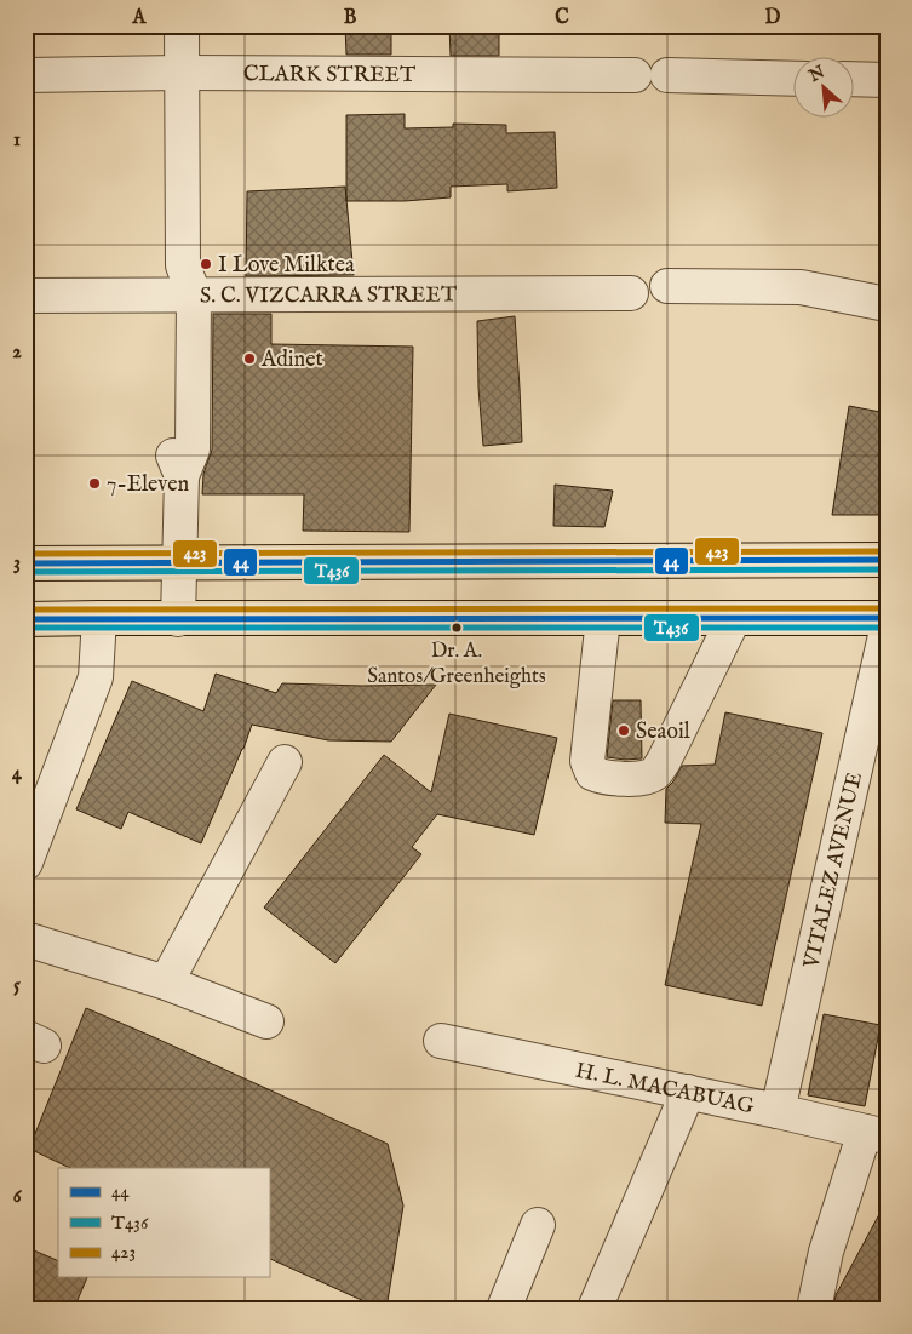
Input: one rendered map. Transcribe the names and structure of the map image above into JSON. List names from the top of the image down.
{
  "streets": {
    "street": [
      "CLARK STREET",
      "S. C. VIZCARRA STREET",
      "VITALEZ AVENUE",
      "H. L. MACABUAG"
    ]
  },
  "crossings": [
    ["VITALEZ AVENUE", "H. L. MACABUAG"]
  ],
  "places": [
    "I Love Milktea",
    "Adinet",
    "7-Eleven",
    "Dr. A. Santos/Greenheights",
    "Seaoil"
  ],
  "lines": ["transit line 423", "transit line 44", "transit line T436"],
  "legend": ["44", "T436", "423"],
  "north": "top left",
  "grid": {
    "columns": [
      "A",
      "B",
      "C",
      "D"
    ],
    "rows": [
      "1",
      "2",
      "3",
      "4",
      "5",
      "6"
    ]
  }
}
